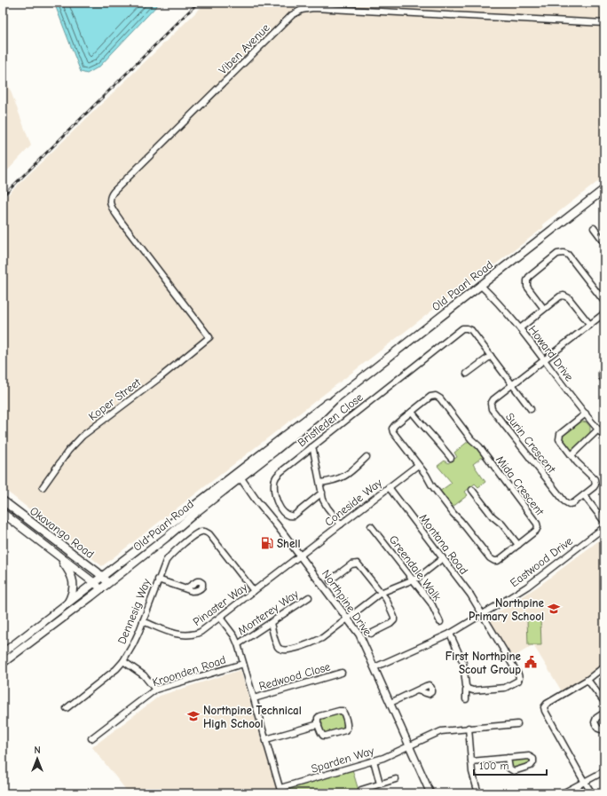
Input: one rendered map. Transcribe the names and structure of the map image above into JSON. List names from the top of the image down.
{
  "streets": {
    "main road": ["Old Paarl Road", "Okavango Road"],
    "street": [
      "Viben Avenue",
      "Howard Drive",
      "Koper Street",
      "Bristleden Close",
      "Surin Crescent",
      "Mida Crescent",
      "Coneside Way",
      "Montana Road",
      "Eastwood Drive",
      "Greendale Walk",
      "Northpine Drive",
      "Pinaster Way",
      "Dennesig Way",
      "Monterey Way",
      "Kroonden Road",
      "Redwood Close",
      "Sparden Way"
    ]
  },
  "crossings": [
    ["Viben Avenue", "Koper Street"],
    ["Old Paarl Road", "Howard Drive"],
    ["Old Paarl Road", "Okavango Road"],
    ["Old Paarl Road", "Northpine Drive"],
    ["Howard Drive", "Surin Crescent"],
    ["Mida Crescent", "Coneside Way"],
    ["Coneside Way", "Montana Road"],
    ["Coneside Way", "Northpine Drive"],
    ["Coneside Way", "Pinaster Way"],
    ["Montana Road", "Eastwood Drive"],
    ["Eastwood Drive", "Northpine Drive"],
    ["Northpine Drive", "Pinaster Way"],
    ["Northpine Drive", "Sparden Way"],
    ["Pinaster Way", "Dennesig Way"]
  ],
  "places": {
    "fuel station": ["Shell"],
    "school or university": ["Northpine Primary School", "Northpine Technical High School"],
    "public building": ["First Northpine Scout Group"]
  },
  "scale_bar": "100 m",
  "north": "top"
}
